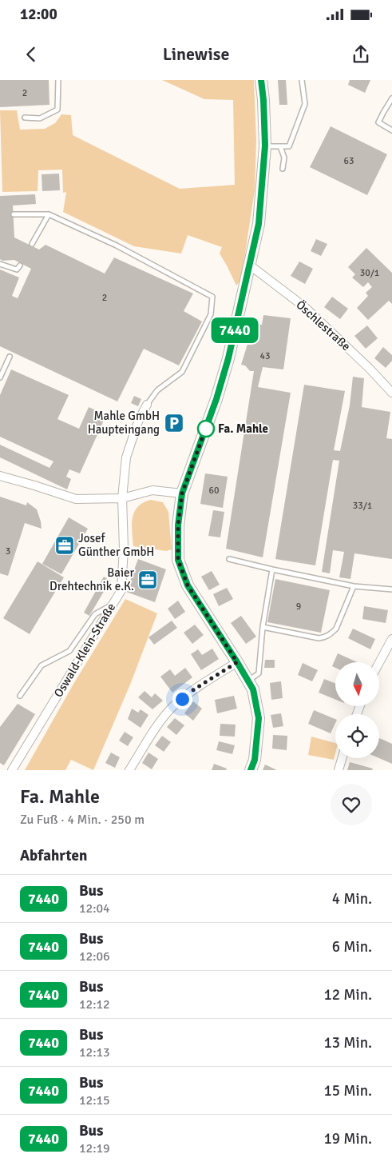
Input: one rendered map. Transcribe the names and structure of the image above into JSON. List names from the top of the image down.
{
  "streets": {
    "street": ["Öschlestraße", "Oswald-Klein-Straße"]
  },
  "places": {
    "parking": ["Mahle GmbH Haupteingang"],
    "other": ["Fa. Mahle"],
    "office": ["Josef Günther GmbH", "Baier Drehtechnik e.K."]
  },
  "lines": ["bus line 7440"],
  "house_numbers": [
    "2",
    "63",
    "30/1",
    "2",
    "43",
    "60",
    "33/1",
    "3",
    "9"
  ],
  "north": "bottom",
  "page": {
    "status": "12:00",
    "header": "Linewise",
    "on_map": "7440",
    "heading": [
      ["Fa. Mahle", "Zu Fuß · 4 Min. · 250 m"],
      "Abfahrten"
    ],
    "list": [
      {
        "mark": "7440",
        "name": "Bus",
        "note": "12:04",
        "value": "4 Min."
      },
      {
        "mark": "7440",
        "name": "Bus",
        "note": "12:06",
        "value": "6 Min."
      },
      {
        "mark": "7440",
        "name": "Bus",
        "note": "12:12",
        "value": "12 Min."
      },
      {
        "mark": "7440",
        "name": "Bus",
        "note": "12:13",
        "value": "13 Min."
      },
      {
        "mark": "7440",
        "name": "Bus",
        "note": "12:15",
        "value": "15 Min."
      },
      {
        "mark": "7440",
        "name": "Bus",
        "note": "12:19",
        "value": "19 Min."
      }
    ]
  }
}
